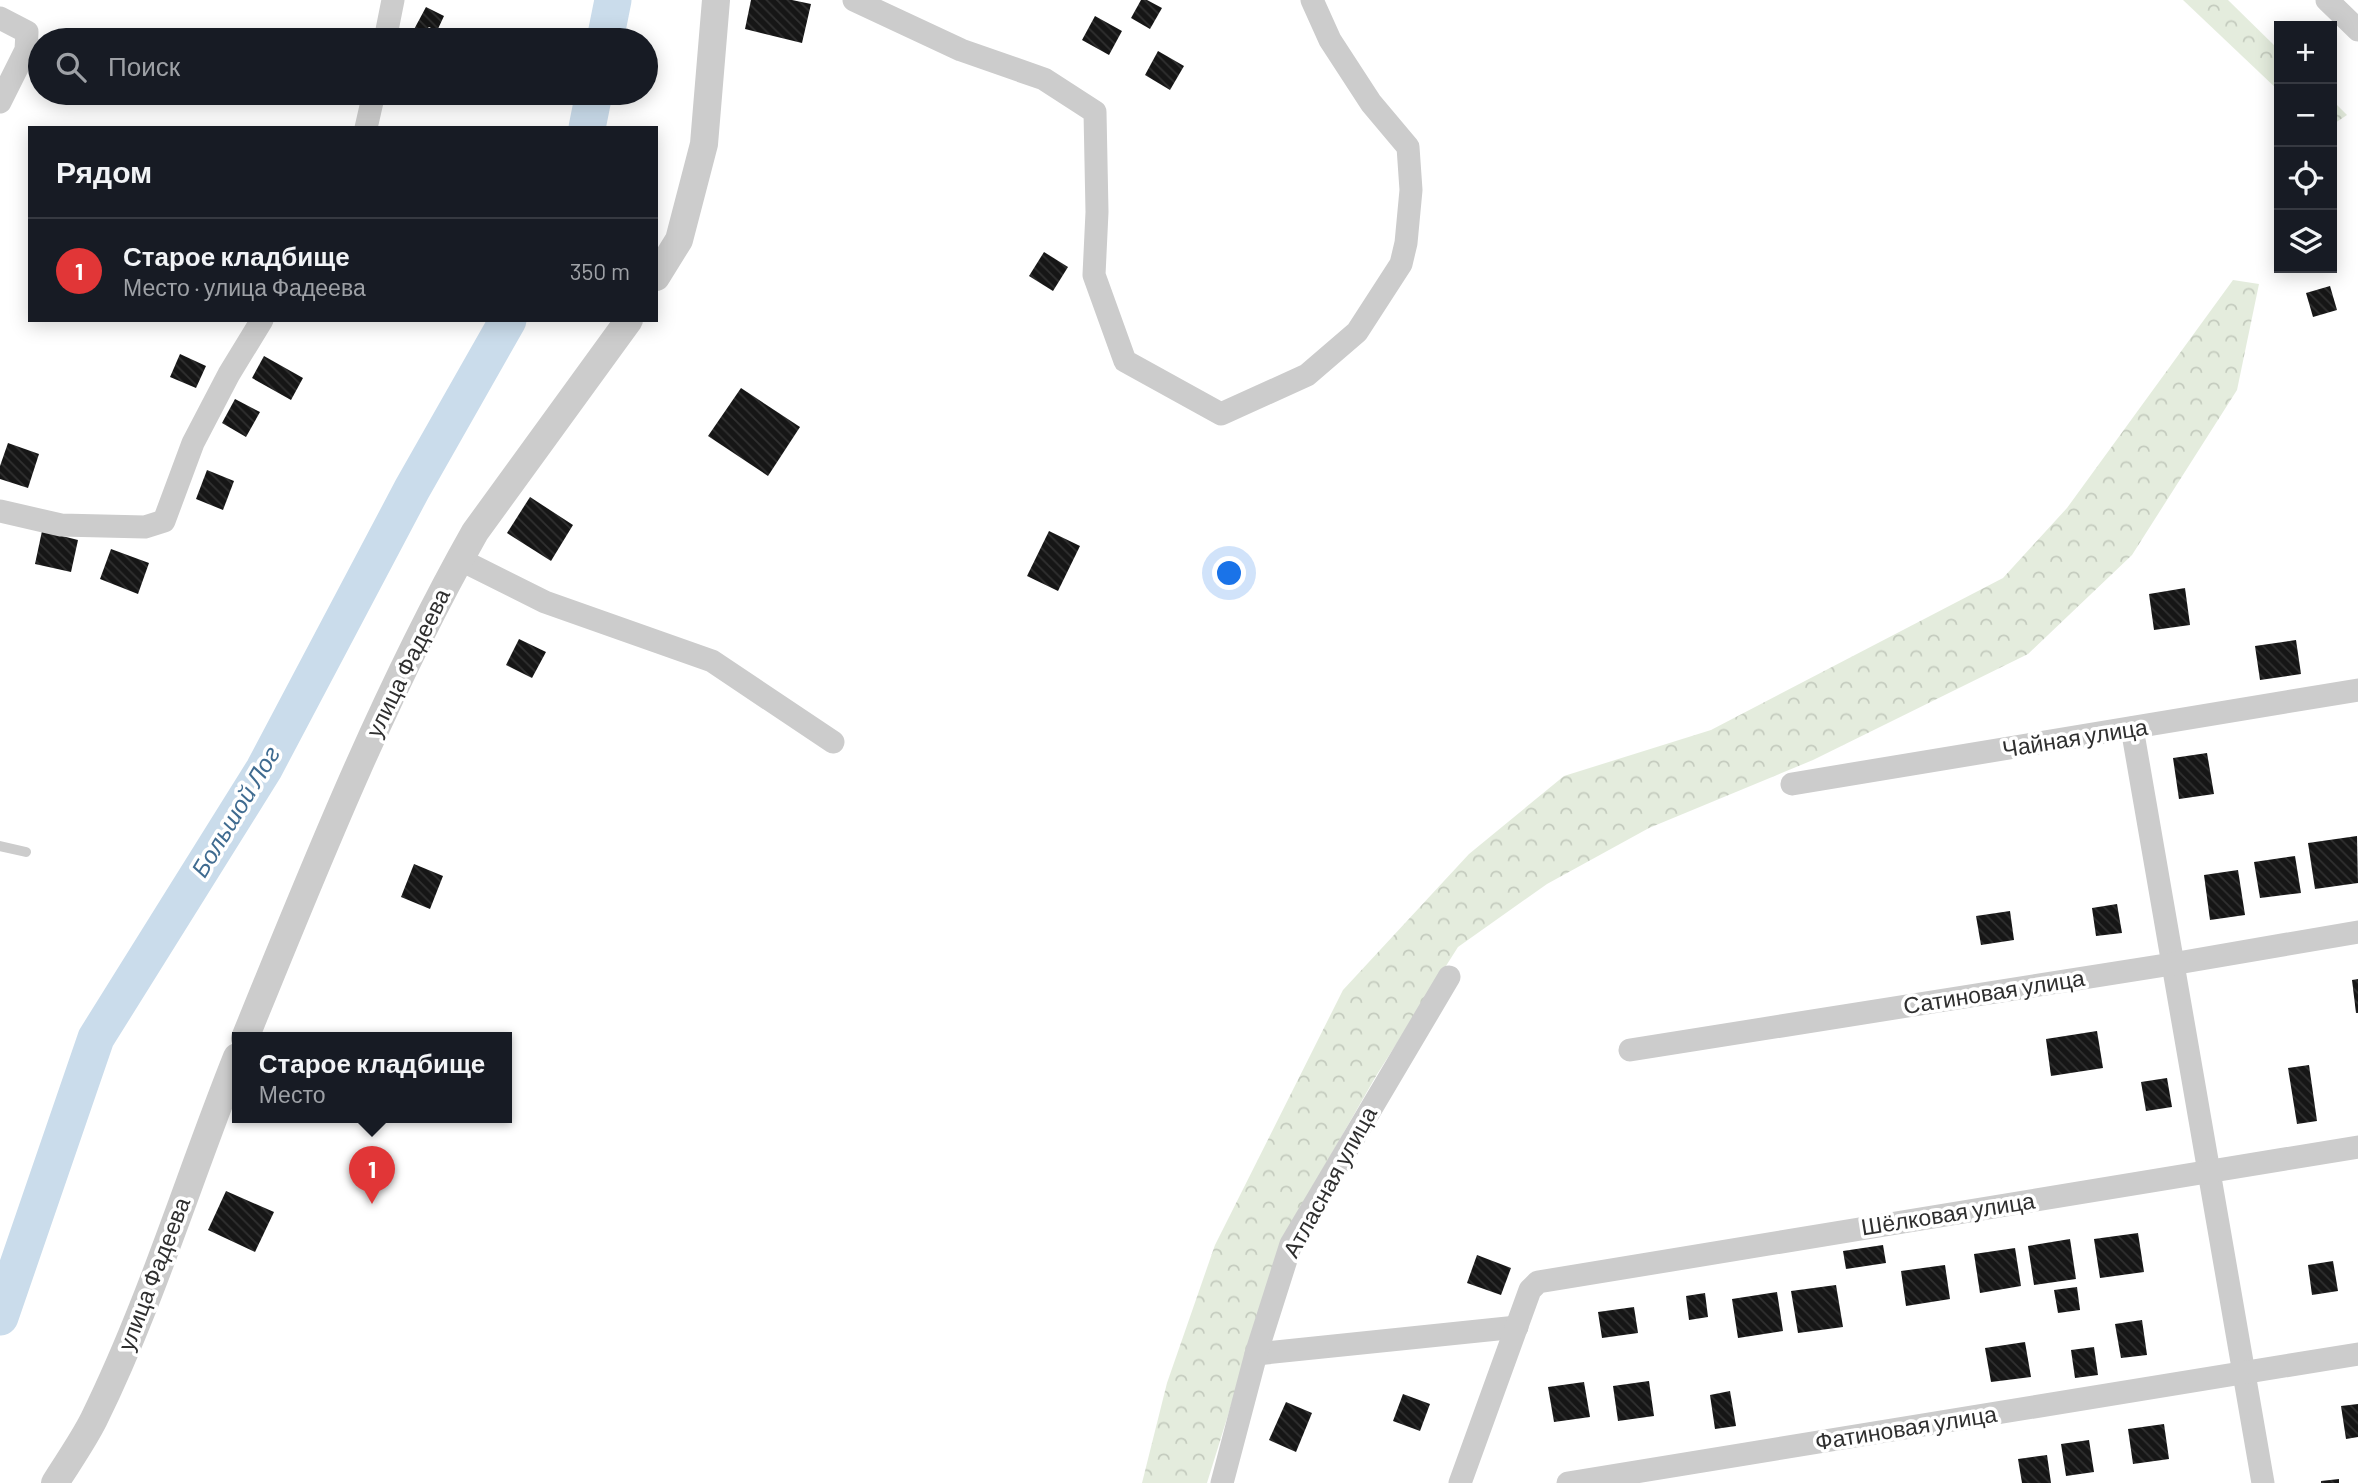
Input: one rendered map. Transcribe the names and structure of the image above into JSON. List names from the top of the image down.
{
  "streets": {
    "street": [
      "улица Фадеева",
      "Чайная улица",
      "Сатиновая улица",
      "Атласная улица",
      "Шёлковая улица",
      "Фатиновая улица"
    ]
  },
  "water": ["Большой Лог"],
  "page": {
    "map_buttons": ["+", "−"],
    "search": "Поиск",
    "heading": "Рядом",
    "list": [
      {
        "mark": "1",
        "name": "Старое кладбище",
        "note": "Место · улица Фадеева",
        "value": "350 m"
      }
    ],
    "popup": ["Старое кладбище", "Место"],
    "pins": "1"
  }
}
